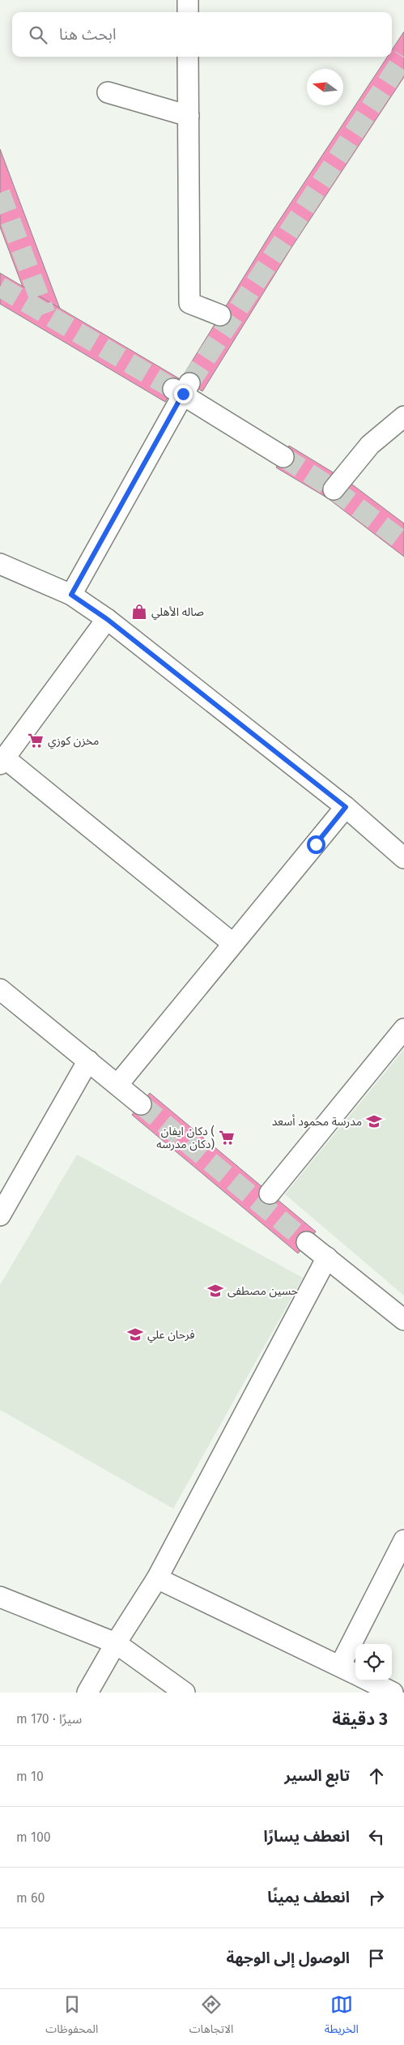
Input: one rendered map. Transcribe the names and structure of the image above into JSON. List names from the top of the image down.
{
  "places": {
    "shop": ["صاله الأهلي"],
    "supermarket": ["مخزن كوزي", "دكان ايفان ( دكان مدرسه)"],
    "school or university": ["مدرسة محمود أسعد", "حسين مصطفى", "فرحان علي"]
  },
  "north": "left",
  "page": {
    "search": "ابحث هنا",
    "heading": ["3 دقيقة", "سيرًا · 170 m"],
    "list": [
      ["تابع السير", "10 m"],
      ["انعطف يسارًا", "100 m"],
      ["انعطف يمينًا", "60 m"],
      "الوصول إلى الوجهة"
    ],
    "nav": ["الخريطة", "الاتجاهات", "المحفوظات"]
  }
}
